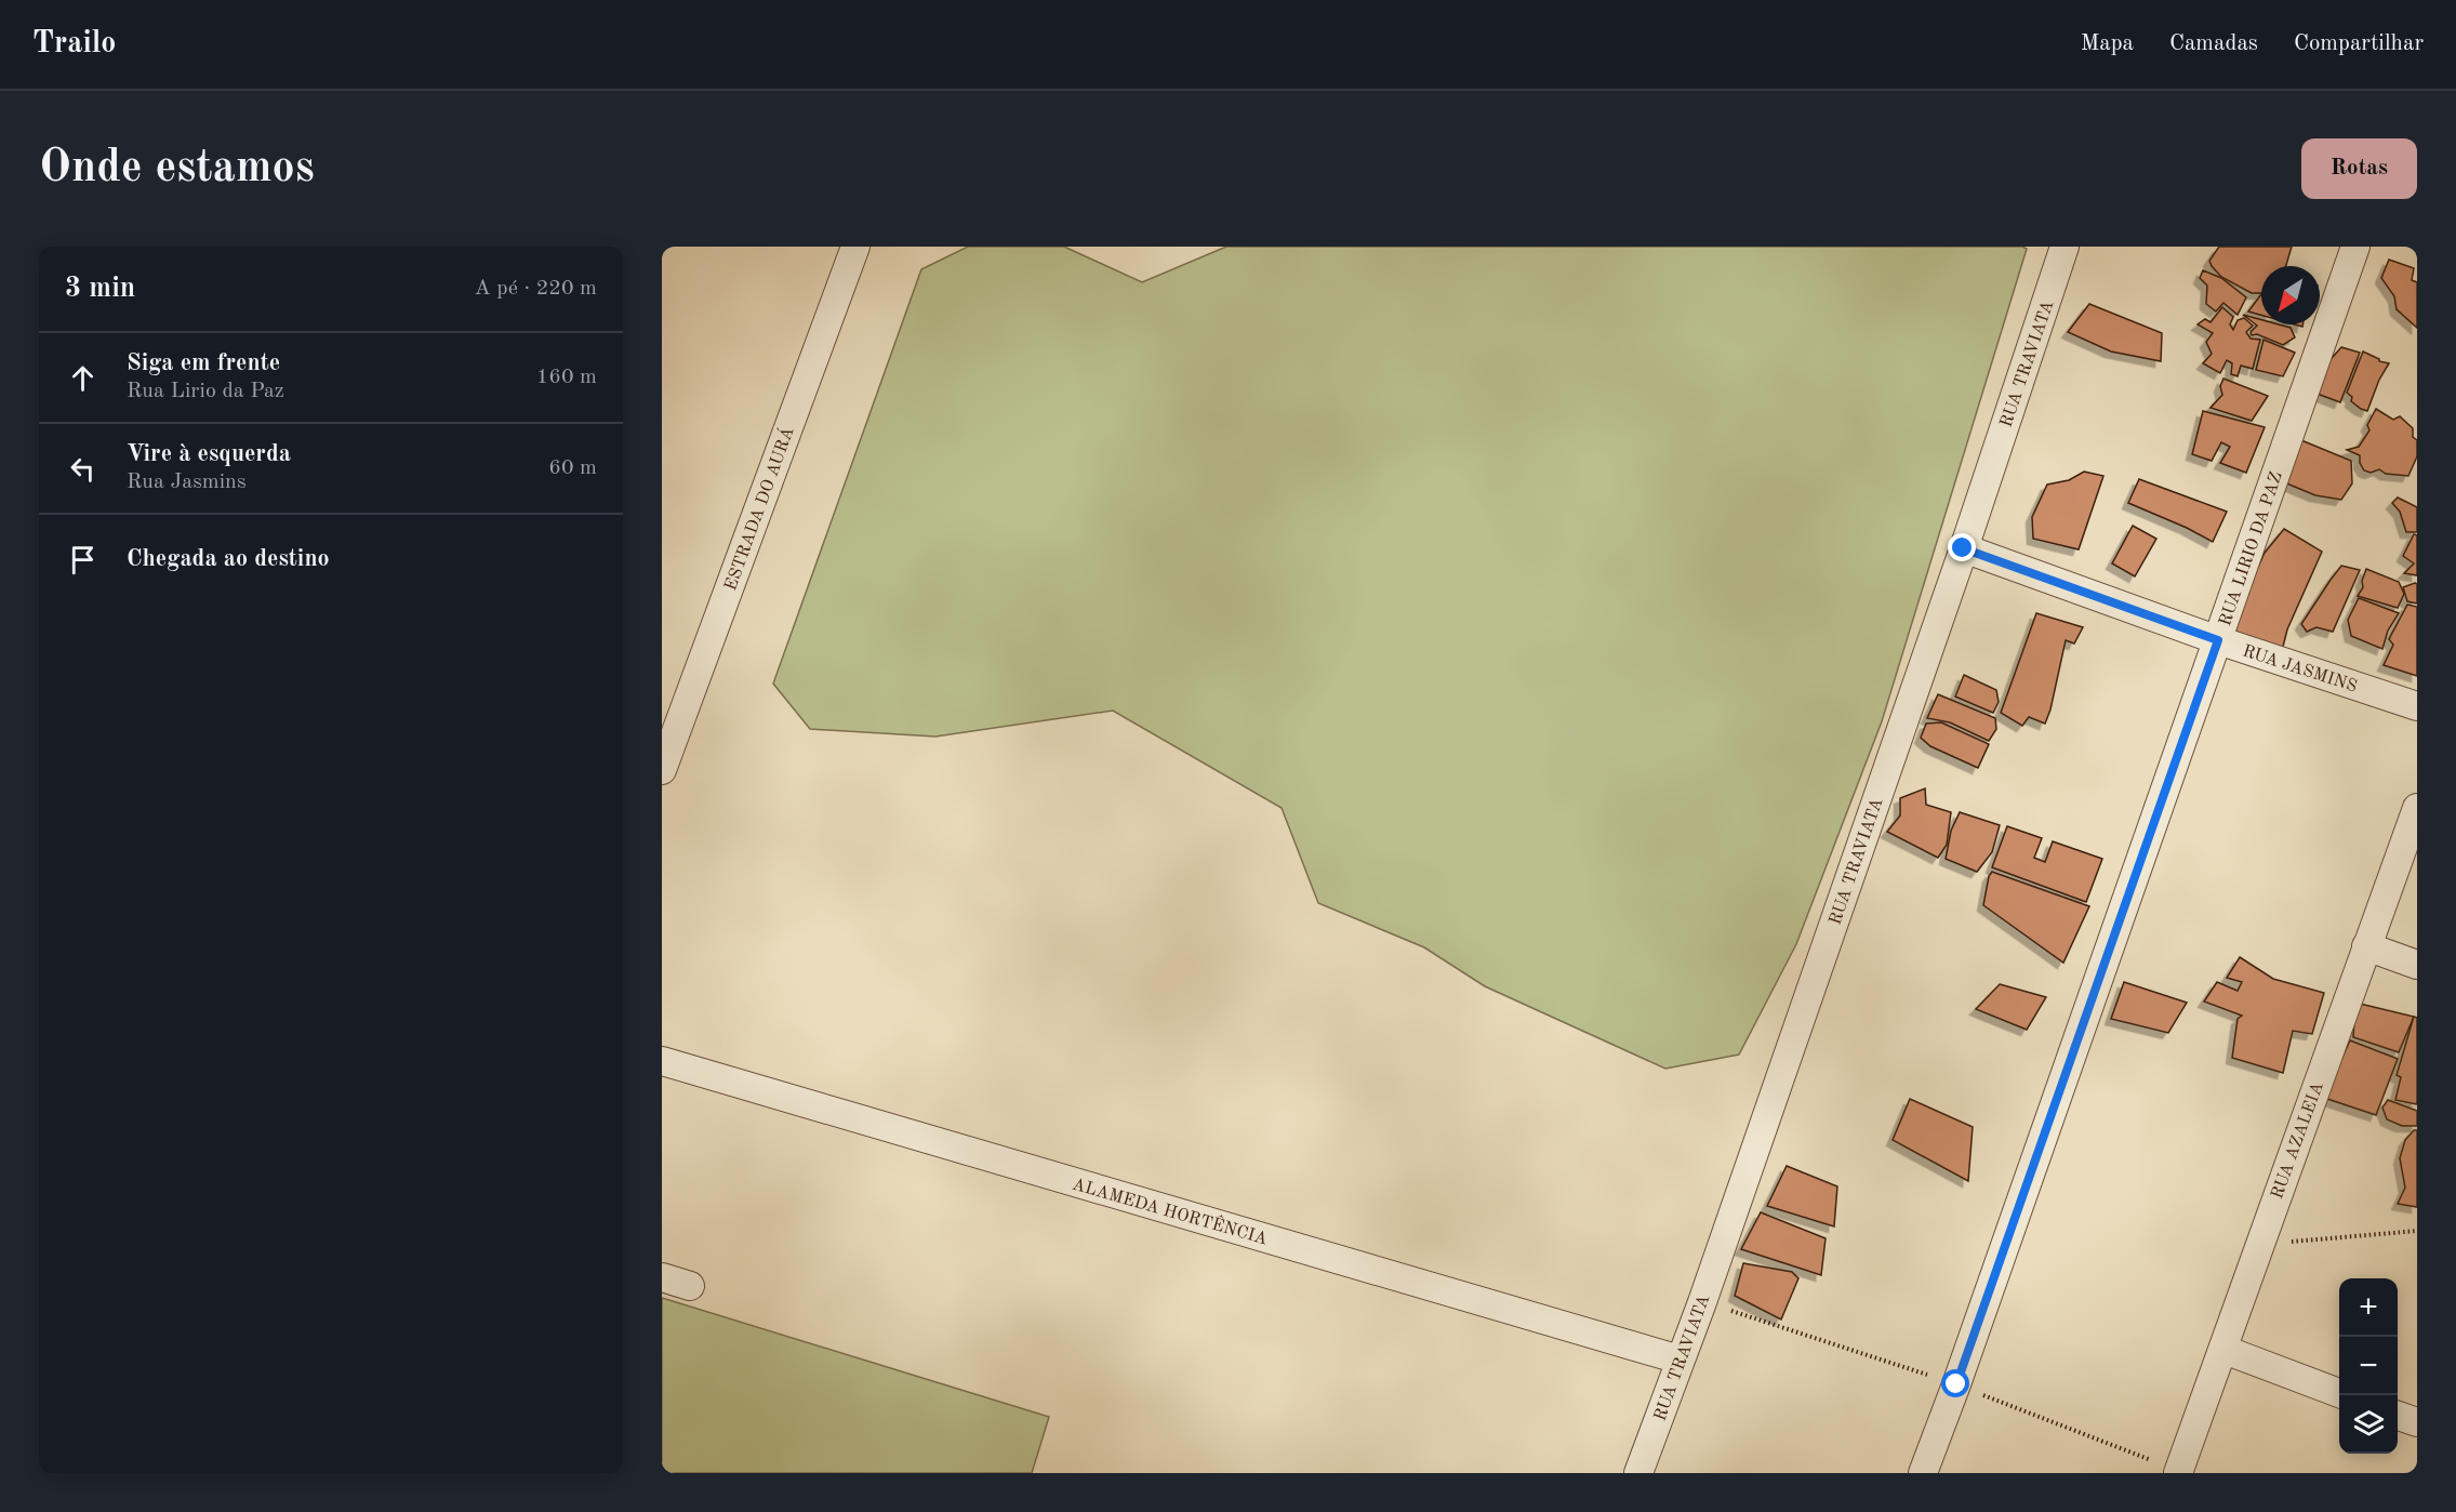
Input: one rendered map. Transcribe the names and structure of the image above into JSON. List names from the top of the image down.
{
  "streets": {
    "street": [
      "RUA TRAVIATA",
      "ESTRADA DO AURÁ",
      "RUA LIRIO DA PAZ",
      "RUA JASMINS",
      "RUA AZALEIA",
      "ALAMEDA HORTÊNCIA"
    ]
  },
  "crossings": [
    ["RUA TRAVIATA", "RUA JASMINS"],
    ["RUA TRAVIATA", "ALAMEDA HORTÊNCIA"],
    ["RUA LIRIO DA PAZ", "RUA JASMINS"]
  ],
  "north": "bottom left",
  "page": {
    "header": "Trailo",
    "nav": ["Mapa", "Camadas", "Compartilhar"],
    "buttons": "Rotas",
    "title": "Onde estamos",
    "heading": ["3 min", "A pé · 220 m"],
    "list": [
      ["Siga em frente", "Rua Lirio da Paz", "160 m"],
      ["Vire à esquerda", "Rua Jasmins", "60 m"],
      "Chegada ao destino"
    ],
    "map_buttons": ["+", "−"]
  }
}
